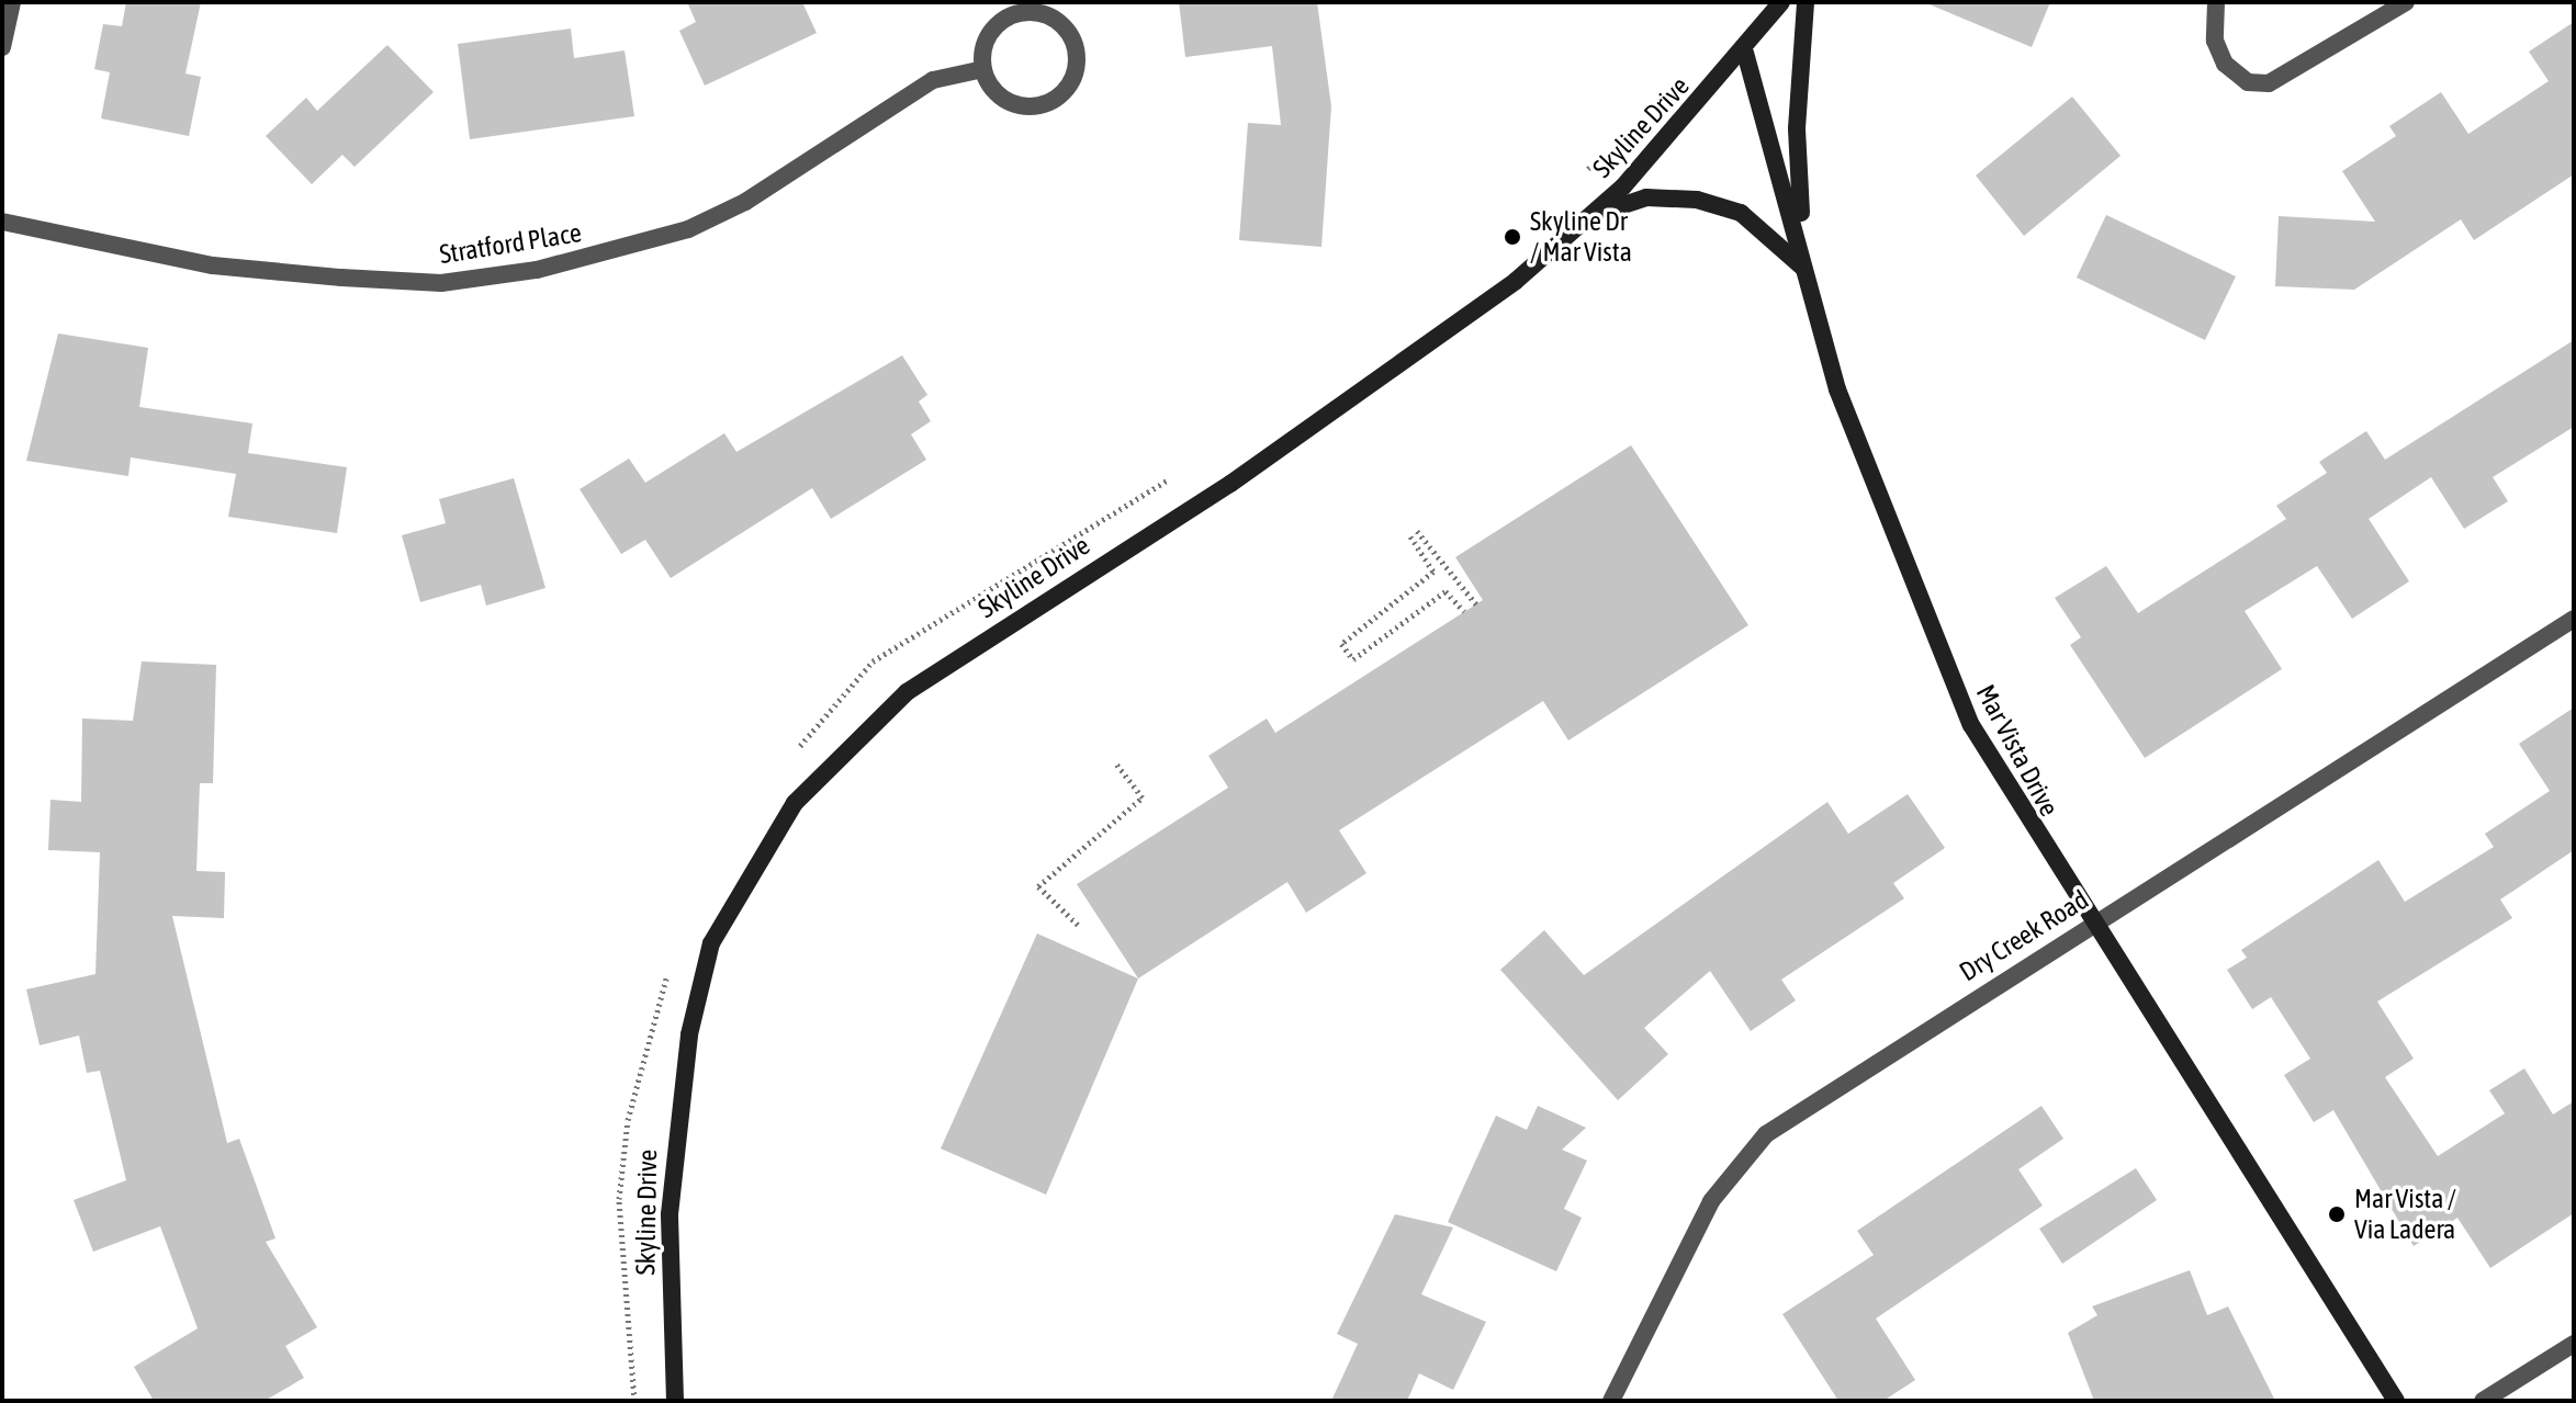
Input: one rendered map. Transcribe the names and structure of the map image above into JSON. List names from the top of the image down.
{
  "streets": {
    "street": [
      "Skyline Drive",
      "Stratford Place",
      "Mar Vista Drive",
      "Dry Creek Road"
    ]
  },
  "crossings": [
    ["Skyline Drive", "Mar Vista Drive"],
    ["Mar Vista Drive", "Dry Creek Road"]
  ],
  "places": ["Skyline Dr / Mar Vista", "Mar Vista / Via Ladera"]
}
